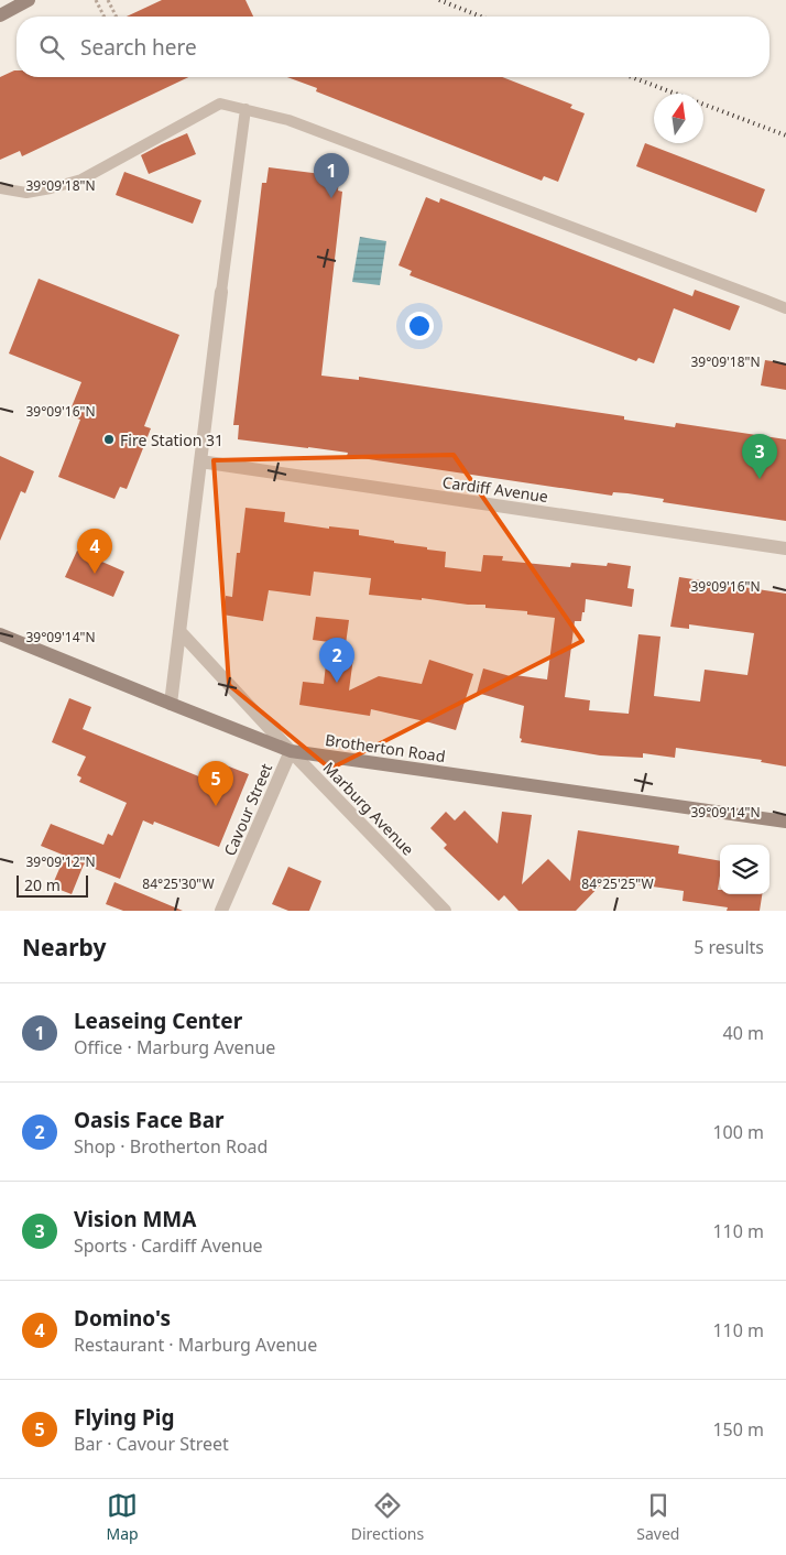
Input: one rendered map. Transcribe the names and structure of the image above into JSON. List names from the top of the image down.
{
  "streets": {
    "street": [
      "Cardiff Avenue",
      "Brotherton Road",
      "Marburg Avenue",
      "Cavour Street"
    ]
  },
  "crossings": [
    ["Brotherton Road", "Marburg Avenue"],
    ["Brotherton Road", "Cavour Street"],
    ["Marburg Avenue", "Cavour Street"]
  ],
  "places": ["Fire Station 31"],
  "scale_bar": "20 m",
  "north": "top",
  "page": {
    "search": "Search here",
    "pins": [
      "1",
      "3",
      "4",
      "2",
      "5"
    ],
    "scale": "20 m",
    "heading": ["Nearby", "5 results"],
    "list": [
      {
        "mark": "1",
        "name": "Leaseing Center",
        "note": "Office · Marburg Avenue",
        "value": "40 m"
      },
      {
        "mark": "2",
        "name": "Oasis Face Bar",
        "note": "Shop · Brotherton Road",
        "value": "100 m"
      },
      {
        "mark": "3",
        "name": "Vision MMA",
        "note": "Sports · Cardiff Avenue",
        "value": "110 m"
      },
      {
        "mark": "4",
        "name": "Domino's",
        "note": "Restaurant · Marburg Avenue",
        "value": "110 m"
      },
      {
        "mark": "5",
        "name": "Flying Pig",
        "note": "Bar · Cavour Street",
        "value": "150 m"
      }
    ],
    "nav": ["Map", "Directions", "Saved"]
  },
  "coordinates": [
    "39°09'18\"N",
    "39°09'16\"N",
    "39°09'14\"N",
    "39°09'12\"N",
    "84°25'30\"W",
    "84°25'25\"W"
  ]
}
